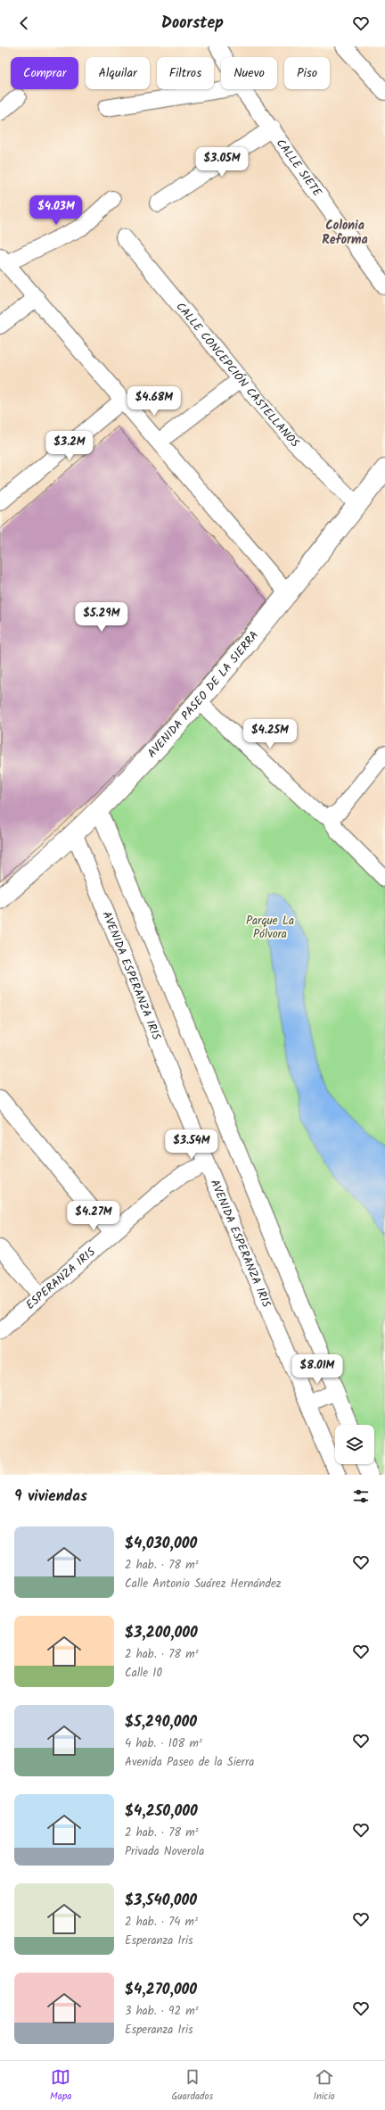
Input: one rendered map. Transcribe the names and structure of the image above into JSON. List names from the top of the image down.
{
  "streets": {
    "main road": ["AVENIDA PASEO DE LA SIERRA"],
    "street": [
      "CALLE SIETE",
      "CALLE CONCEPCIÓN CASTELLANOS",
      "AVENIDA ESPERANZA IRIS",
      "ESPERANZA IRIS"
    ]
  },
  "crossings": [
    ["CALLE CONCEPCIÓN CASTELLANOS", "AVENIDA PASEO DE LA SIERRA"],
    ["AVENIDA PASEO DE LA SIERRA", "AVENIDA ESPERANZA IRIS"],
    ["AVENIDA ESPERANZA IRIS", "ESPERANZA IRIS"]
  ],
  "districts": ["Colonia Reforma"],
  "parks": ["Parque La Pólvora"],
  "page": {
    "header": "Doorstep",
    "chip": [
      "Comprar",
      "Alquilar",
      "Filtros",
      "Nuevo",
      "Piso"
    ],
    "price": [
      "$3.05M",
      "$4.03M",
      "$4.68M",
      "$3.2M",
      "$5.29M",
      "$4.25M",
      "$3.54M",
      "$4.27M",
      "$8.01M"
    ],
    "heading": "9 viviendas",
    "list": [
      {
        "name": "$4,030,000",
        "note": "2 hab. · 78 m² · Calle Antonio Suárez Hernández"
      },
      {
        "name": "$3,200,000",
        "note": "2 hab. · 78 m² · Calle 10"
      },
      {
        "name": "$5,290,000",
        "note": "4 hab. · 108 m² · Avenida Paseo de la Sierra"
      },
      {
        "name": "$4,250,000",
        "note": "2 hab. · 78 m² · Privada Noverola"
      },
      {
        "name": "$3,540,000",
        "note": "2 hab. · 74 m² · Esperanza Iris"
      },
      {
        "name": "$4,270,000",
        "note": "3 hab. · 92 m² · Esperanza Iris"
      }
    ],
    "tabs": ["Mapa", "Guardados", "Inicio"]
  }
}
